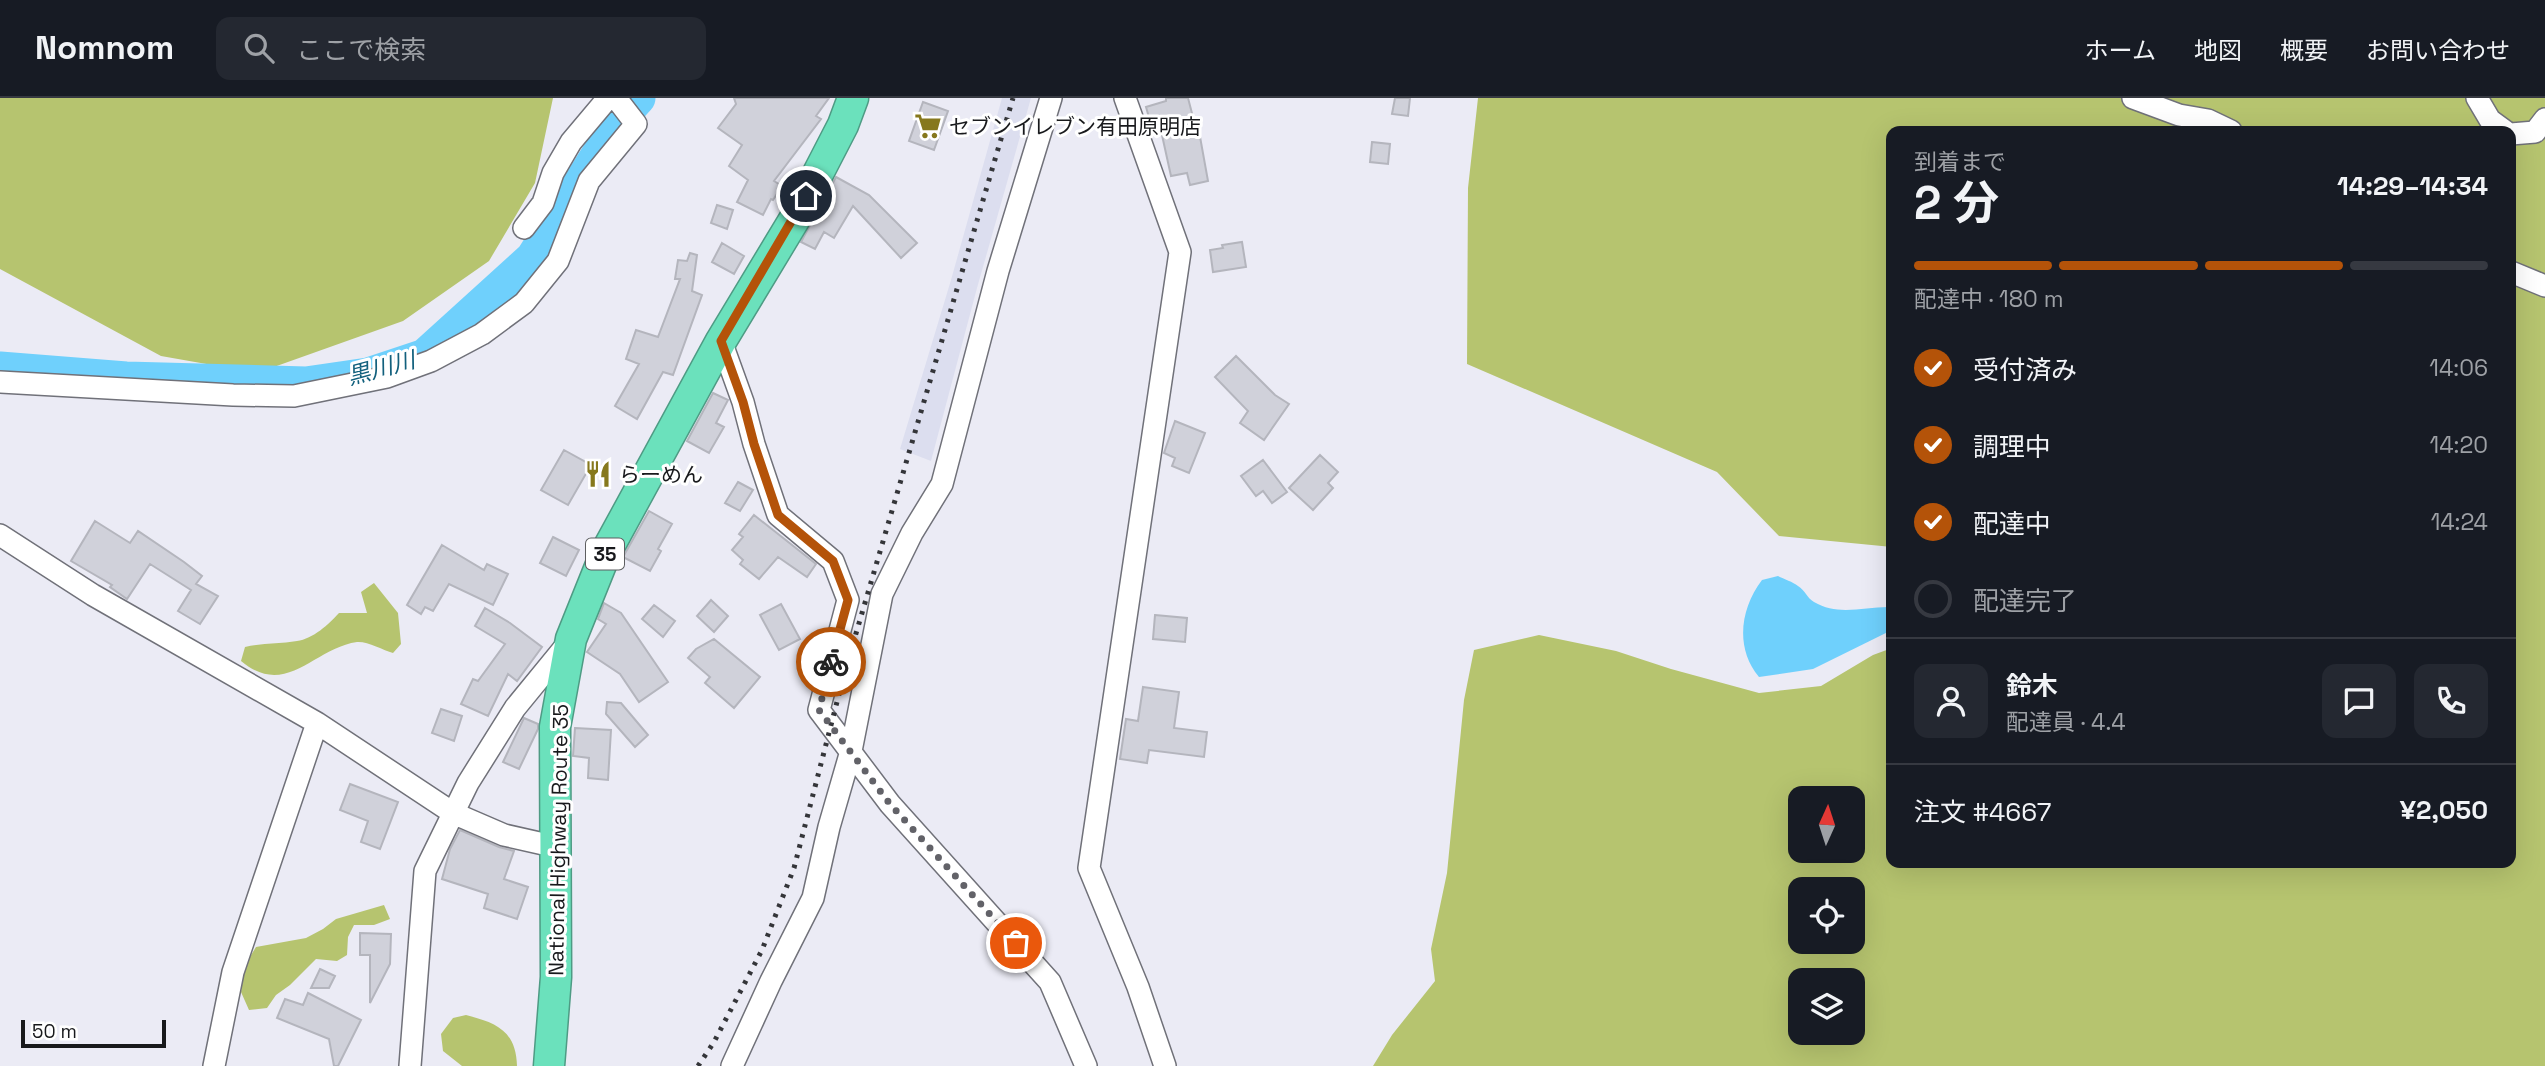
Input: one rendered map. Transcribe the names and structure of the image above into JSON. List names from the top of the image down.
{
  "streets": {
    "highway": ["35", "National Highway Route 35"]
  },
  "water": ["黒川川"],
  "places": {
    "supermarket": ["セブンイレブン有田原明店"],
    "restaurant": ["らーめん"]
  },
  "scale_bar": "50 m",
  "north": "top",
  "page": {
    "header": "Nomnom",
    "search": "ここで検索",
    "nav": [
      "ホーム",
      "地図",
      "概要",
      "お問い合わせ"
    ],
    "heading": ["2 分", "到着まで", "14:29–14:34"],
    "panel": [
      "鈴木",
      "配達員 · 4.4",
      "注文 #4667",
      "¥2,050"
    ],
    "bar": "配達中 · 180 m",
    "list": [
      ["受付済み", "14:06"],
      ["調理中", "14:20"],
      ["配達中", "14:24"],
      "配達完了"
    ],
    "scale": "50 m"
  }
}
